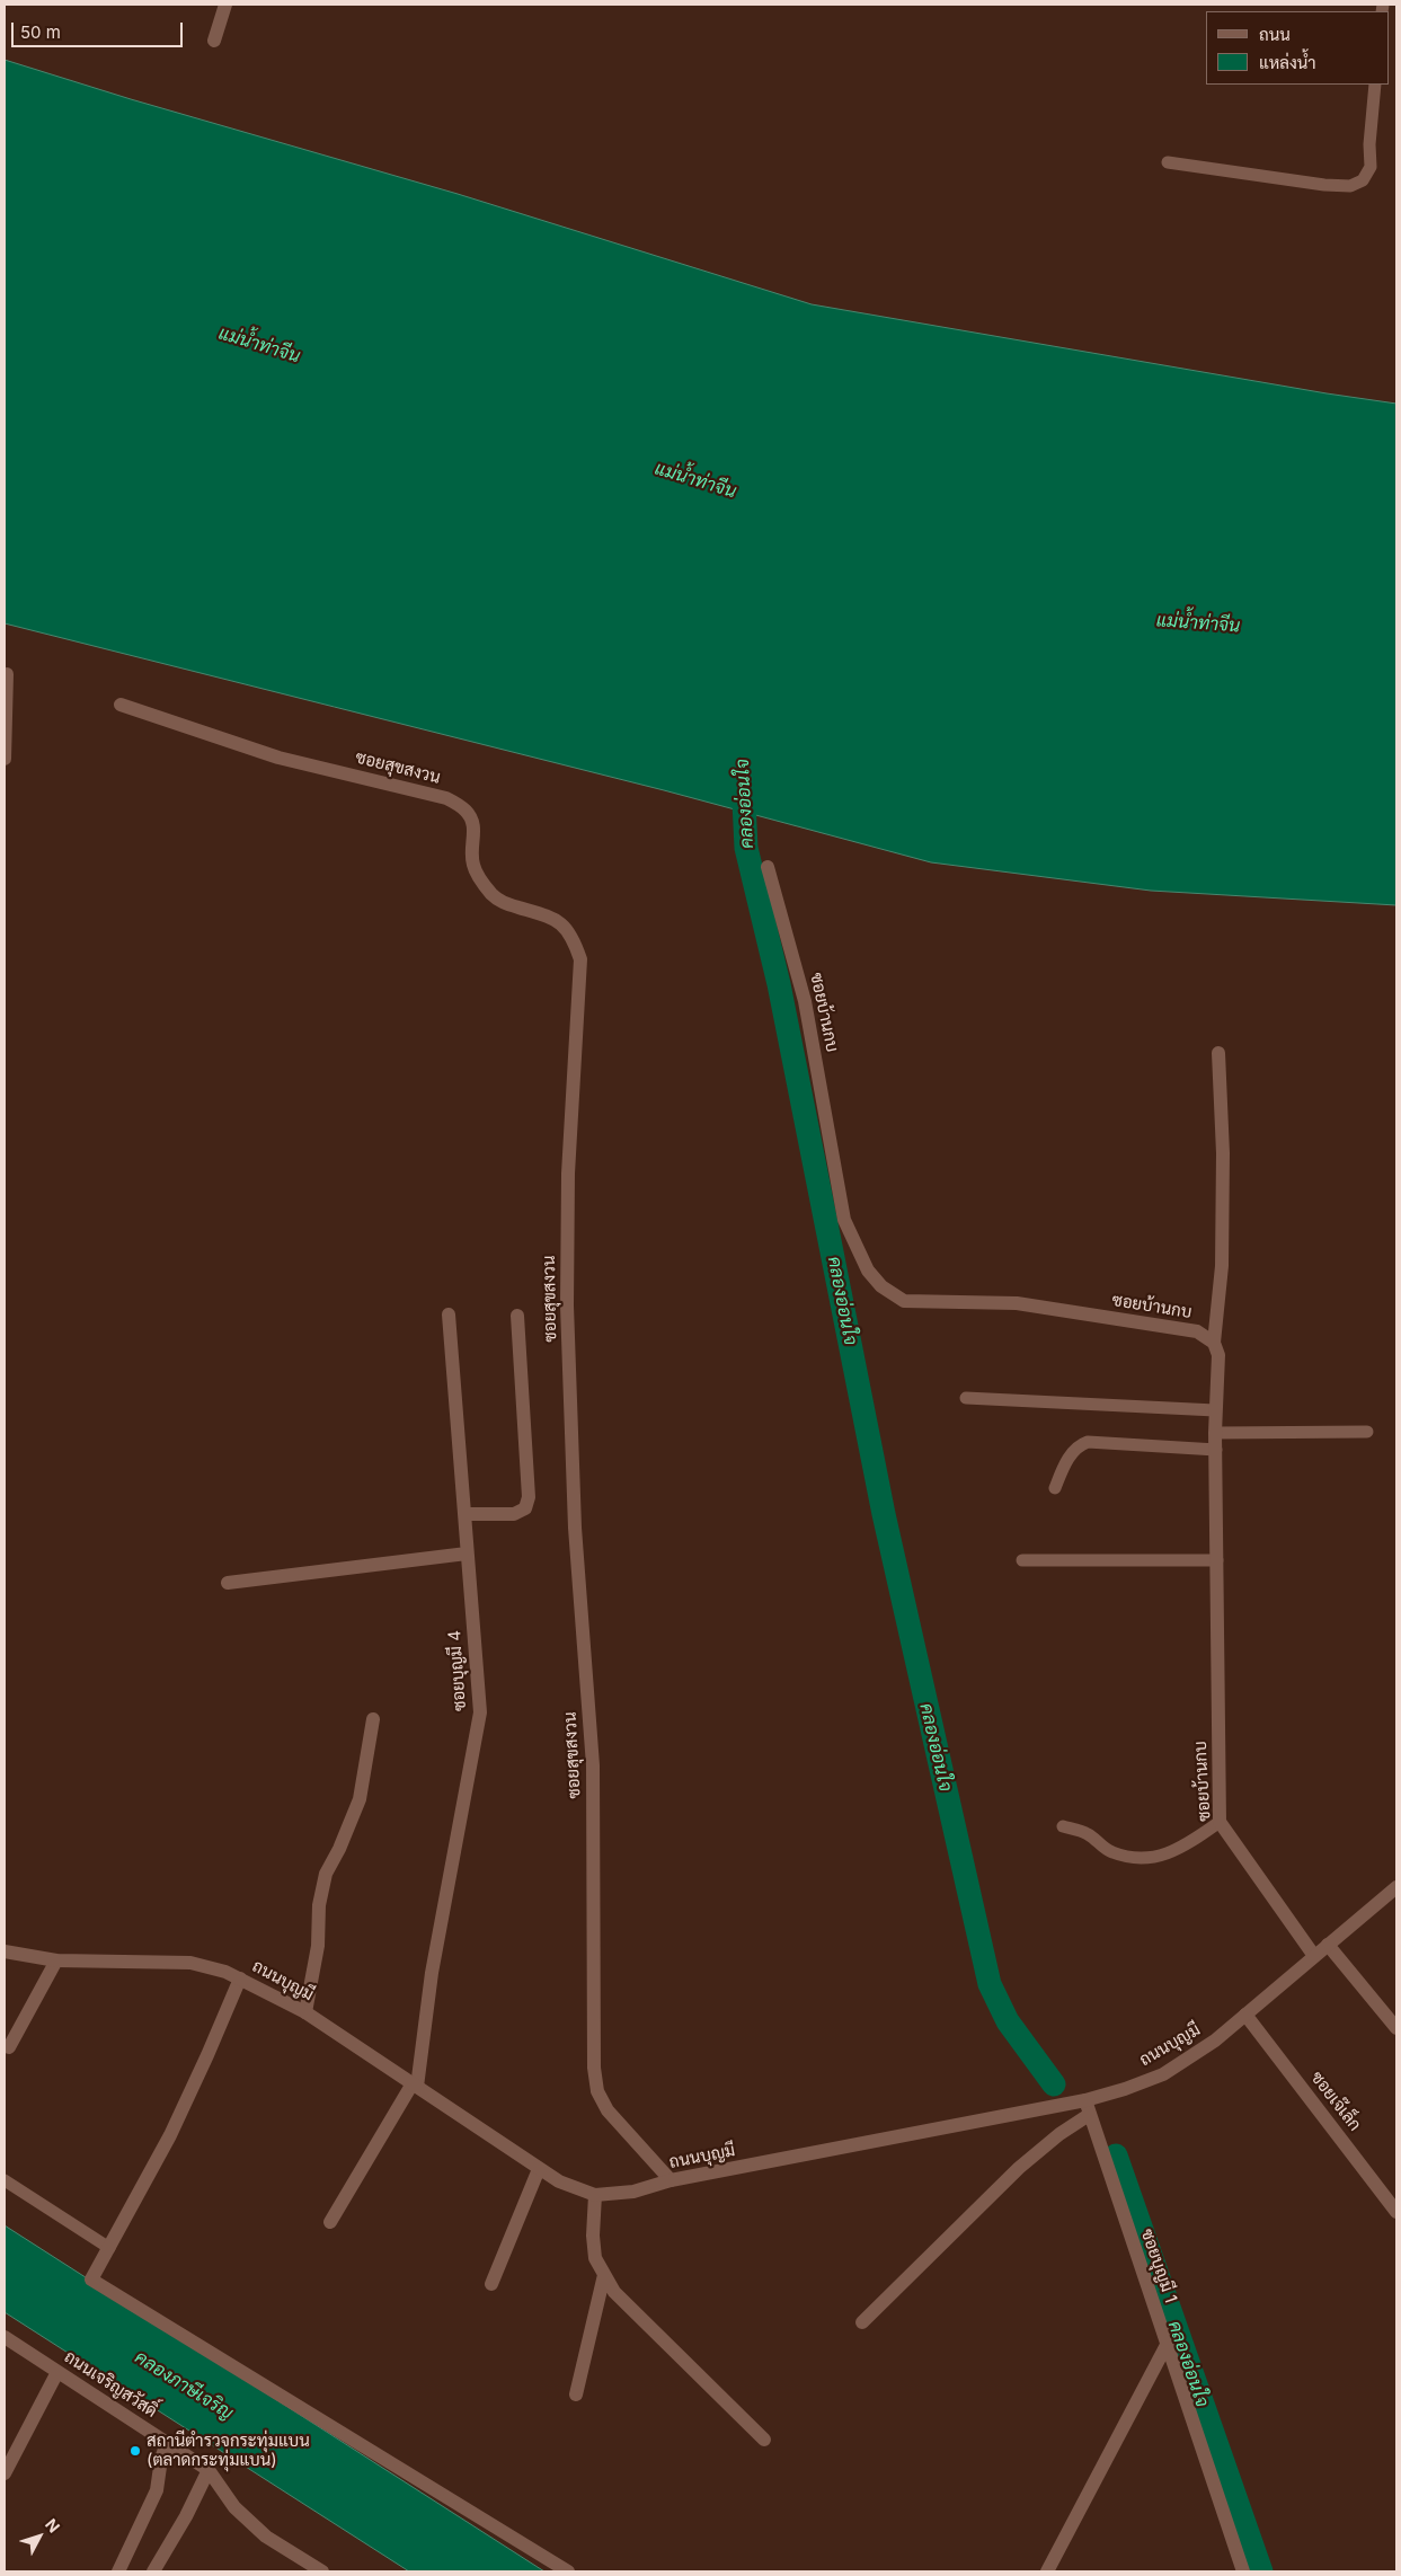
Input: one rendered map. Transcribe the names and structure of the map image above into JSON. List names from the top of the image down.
{
  "streets": {
    "street": [
      "ซอยสุขสงวน",
      "ซอยบ้านกบ",
      "ซอยบุญมี 4",
      "ถนนบุญมี",
      "ซอยเจ๊เล็ก",
      "ซอยบุญมี 1",
      "ถนนเจริญสวัสดิ์"
    ]
  },
  "crossings": [
    ["ซอยสุขสงวน", "ถนนบุญมี"],
    ["ซอยบ้านกบ", "ถนนบุญมี"],
    ["ซอยบุญมี 4", "ถนนบุญมี"],
    ["ถนนบุญมี", "ซอยเจ๊เล็ก"],
    ["ถนนบุญมี", "ซอยบุญมี 1"]
  ],
  "water": ["แม่น้ำท่าจีน", "คลองอ่อนใจ", "คลองภาษีเจริญ"],
  "places": ["สถานีตำรวจกระทุ่มแบน (ตลาดกระทุ่มแบน)"],
  "legend": ["ถนน", "แหล่งน้ำ"],
  "scale_bar": "50 m",
  "north": "top right"
}
